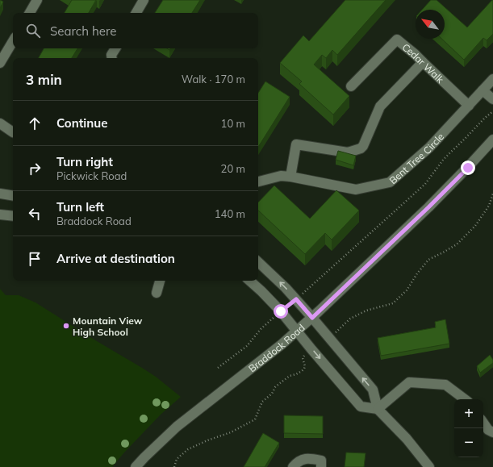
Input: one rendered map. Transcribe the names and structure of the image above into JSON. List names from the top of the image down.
{
  "streets": {
    "street": ["Cedar Walk", "Bent Tree Circle", "Braddock Road"]
  },
  "crossings": [
    ["Cedar Walk", "Bent Tree Circle"]
  ],
  "places": ["Mountain View High School"],
  "north": "top left",
  "page": {
    "search": "Search here",
    "heading": ["3 min", "Walk · 170 m"],
    "list": [
      ["Continue", "10 m"],
      ["Turn right", "Pickwick Road", "20 m"],
      ["Turn left", "Braddock Road", "140 m"],
      "Arrive at destination"
    ],
    "map_buttons": ["+", "−"]
  }
}
